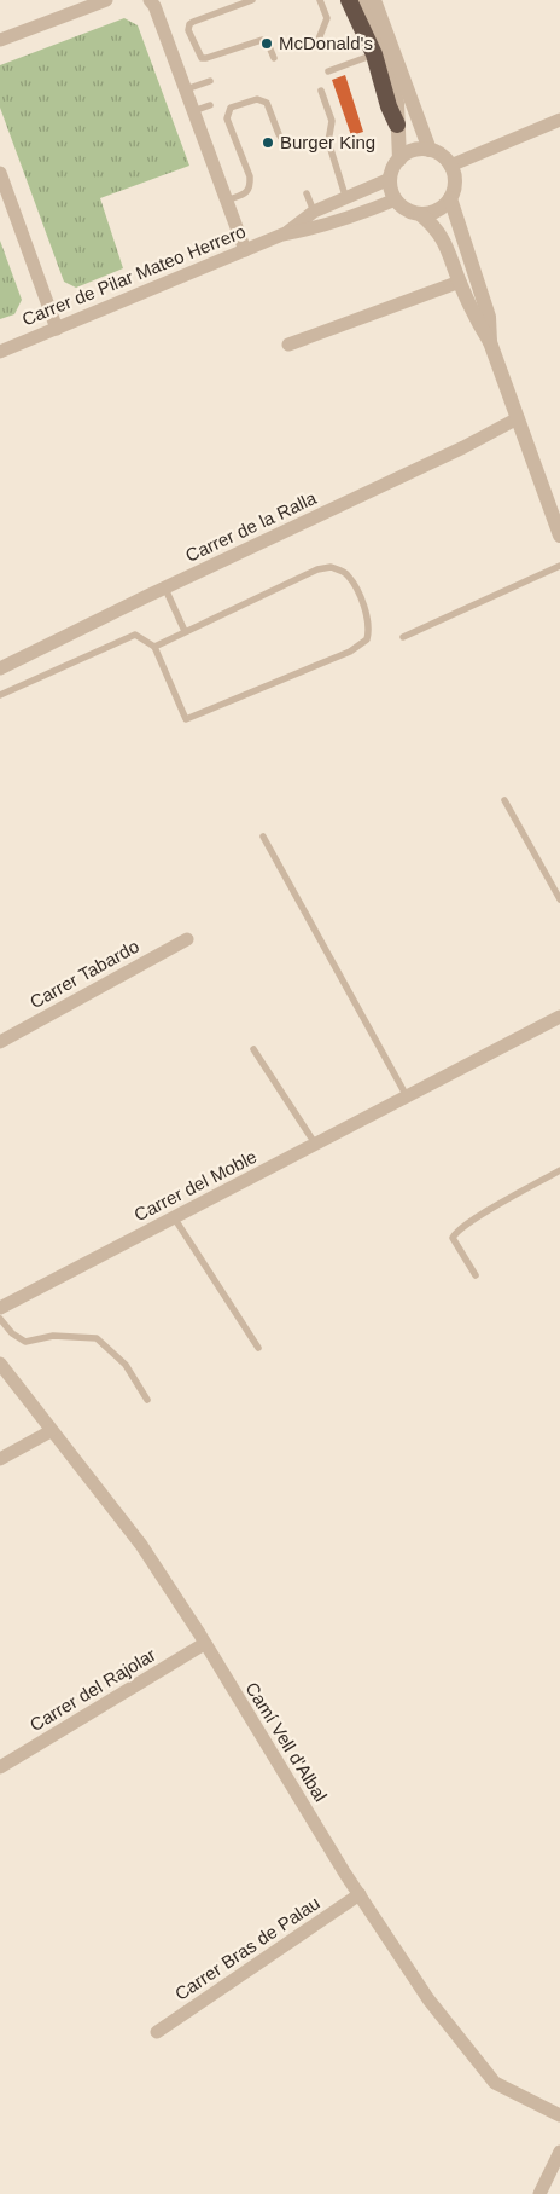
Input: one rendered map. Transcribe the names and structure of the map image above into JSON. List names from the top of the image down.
{
  "streets": {
    "street": [
      "Carrer de Pilar Mateo Herrero",
      "Carrer de la Ralla",
      "Carrer Tabardo",
      "Carrer del Moble",
      "Carrer del Rajolar",
      "Camí Vell d'Albal",
      "Carrer Bras de Palau"
    ]
  },
  "crossings": [
    ["Carrer del Rajolar", "Camí Vell d'Albal"],
    ["Camí Vell d'Albal", "Carrer Bras de Palau"]
  ],
  "places": ["McDonald's", "Burger King"]
}
